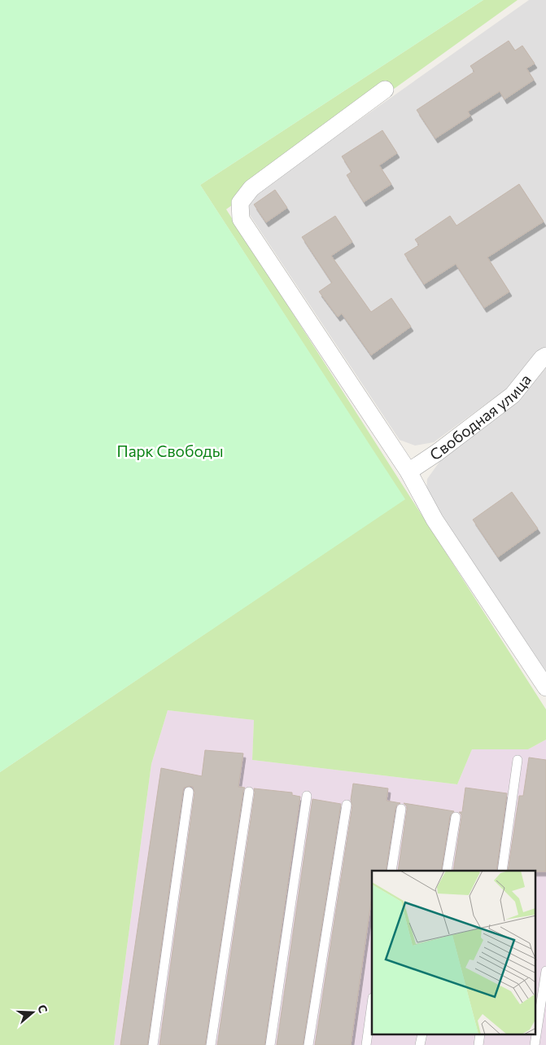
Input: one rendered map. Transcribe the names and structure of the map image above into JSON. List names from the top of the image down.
{
  "streets": {
    "street": ["Свободная улица"]
  },
  "parks": ["Парк Свободы"],
  "north": "right"
}
